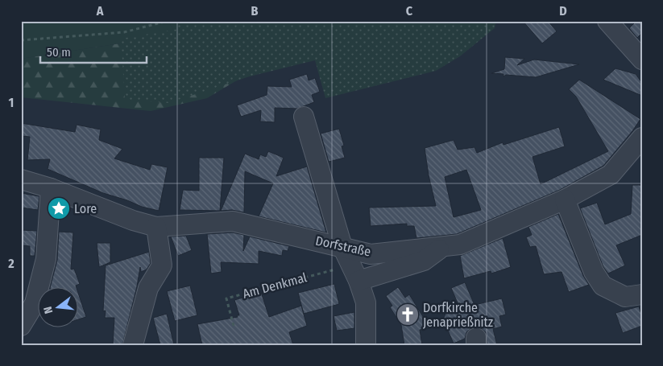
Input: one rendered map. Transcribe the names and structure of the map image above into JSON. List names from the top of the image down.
{
  "streets": {
    "street": ["Dorfstraße"],
    "path": ["Am Denkmal"]
  },
  "places": {
    "place": ["Lore"],
    "church": ["Dorfkirche Jenaprießnitz"]
  },
  "scale_bar": "50 m",
  "north": "left",
  "grid": {
    "columns": [
      "A",
      "B",
      "C",
      "D"
    ],
    "rows": ["1", "2"]
  }
}
